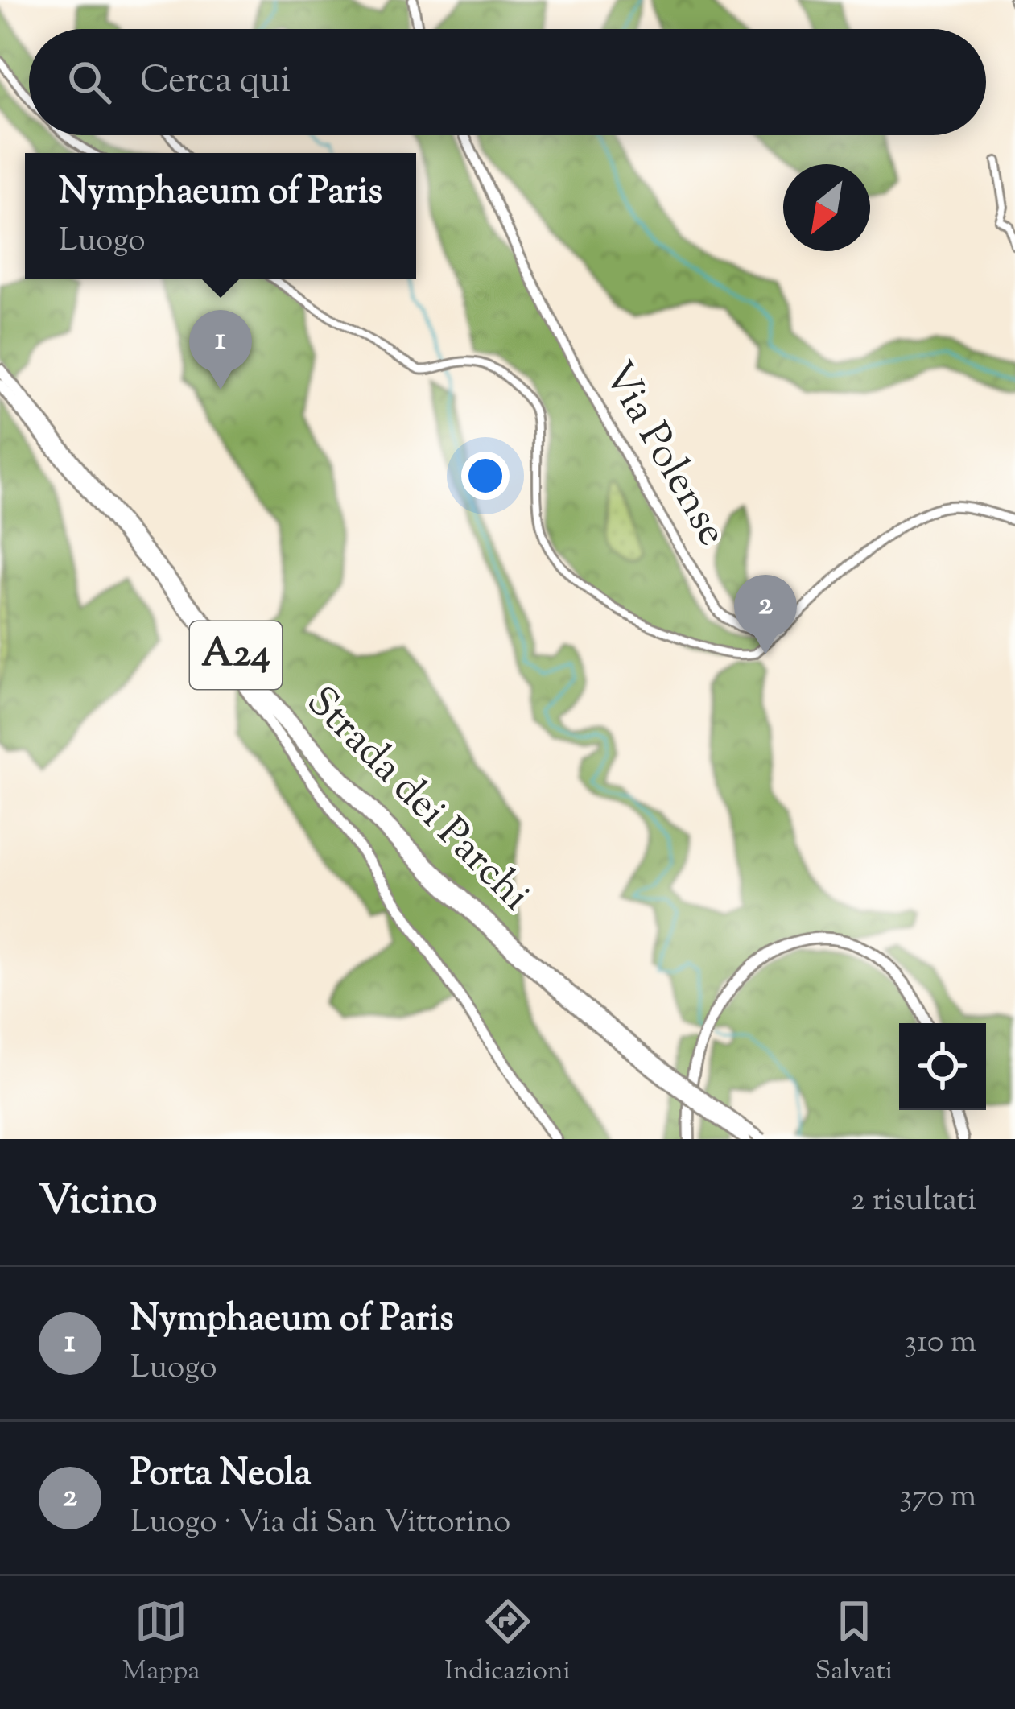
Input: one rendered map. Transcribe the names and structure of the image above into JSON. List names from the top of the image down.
{
  "streets": {
    "highway": ["A24", "Strada dei Parchi"],
    "street": ["Via Polense"]
  },
  "north": "bottom left",
  "page": {
    "search": "Cerca qui",
    "popup": ["Nymphaeum of Paris", "Luogo"],
    "pins": ["1", "2"],
    "heading": ["Vicino", "2 risultati"],
    "list": [
      {
        "mark": "1",
        "name": "Nymphaeum of Paris",
        "note": "Luogo",
        "value": "310 m"
      },
      {
        "mark": "2",
        "name": "Porta Neola",
        "note": "Luogo · Via di San Vittorino",
        "value": "370 m"
      }
    ],
    "nav": ["Mappa", "Indicazioni", "Salvati"]
  }
}
